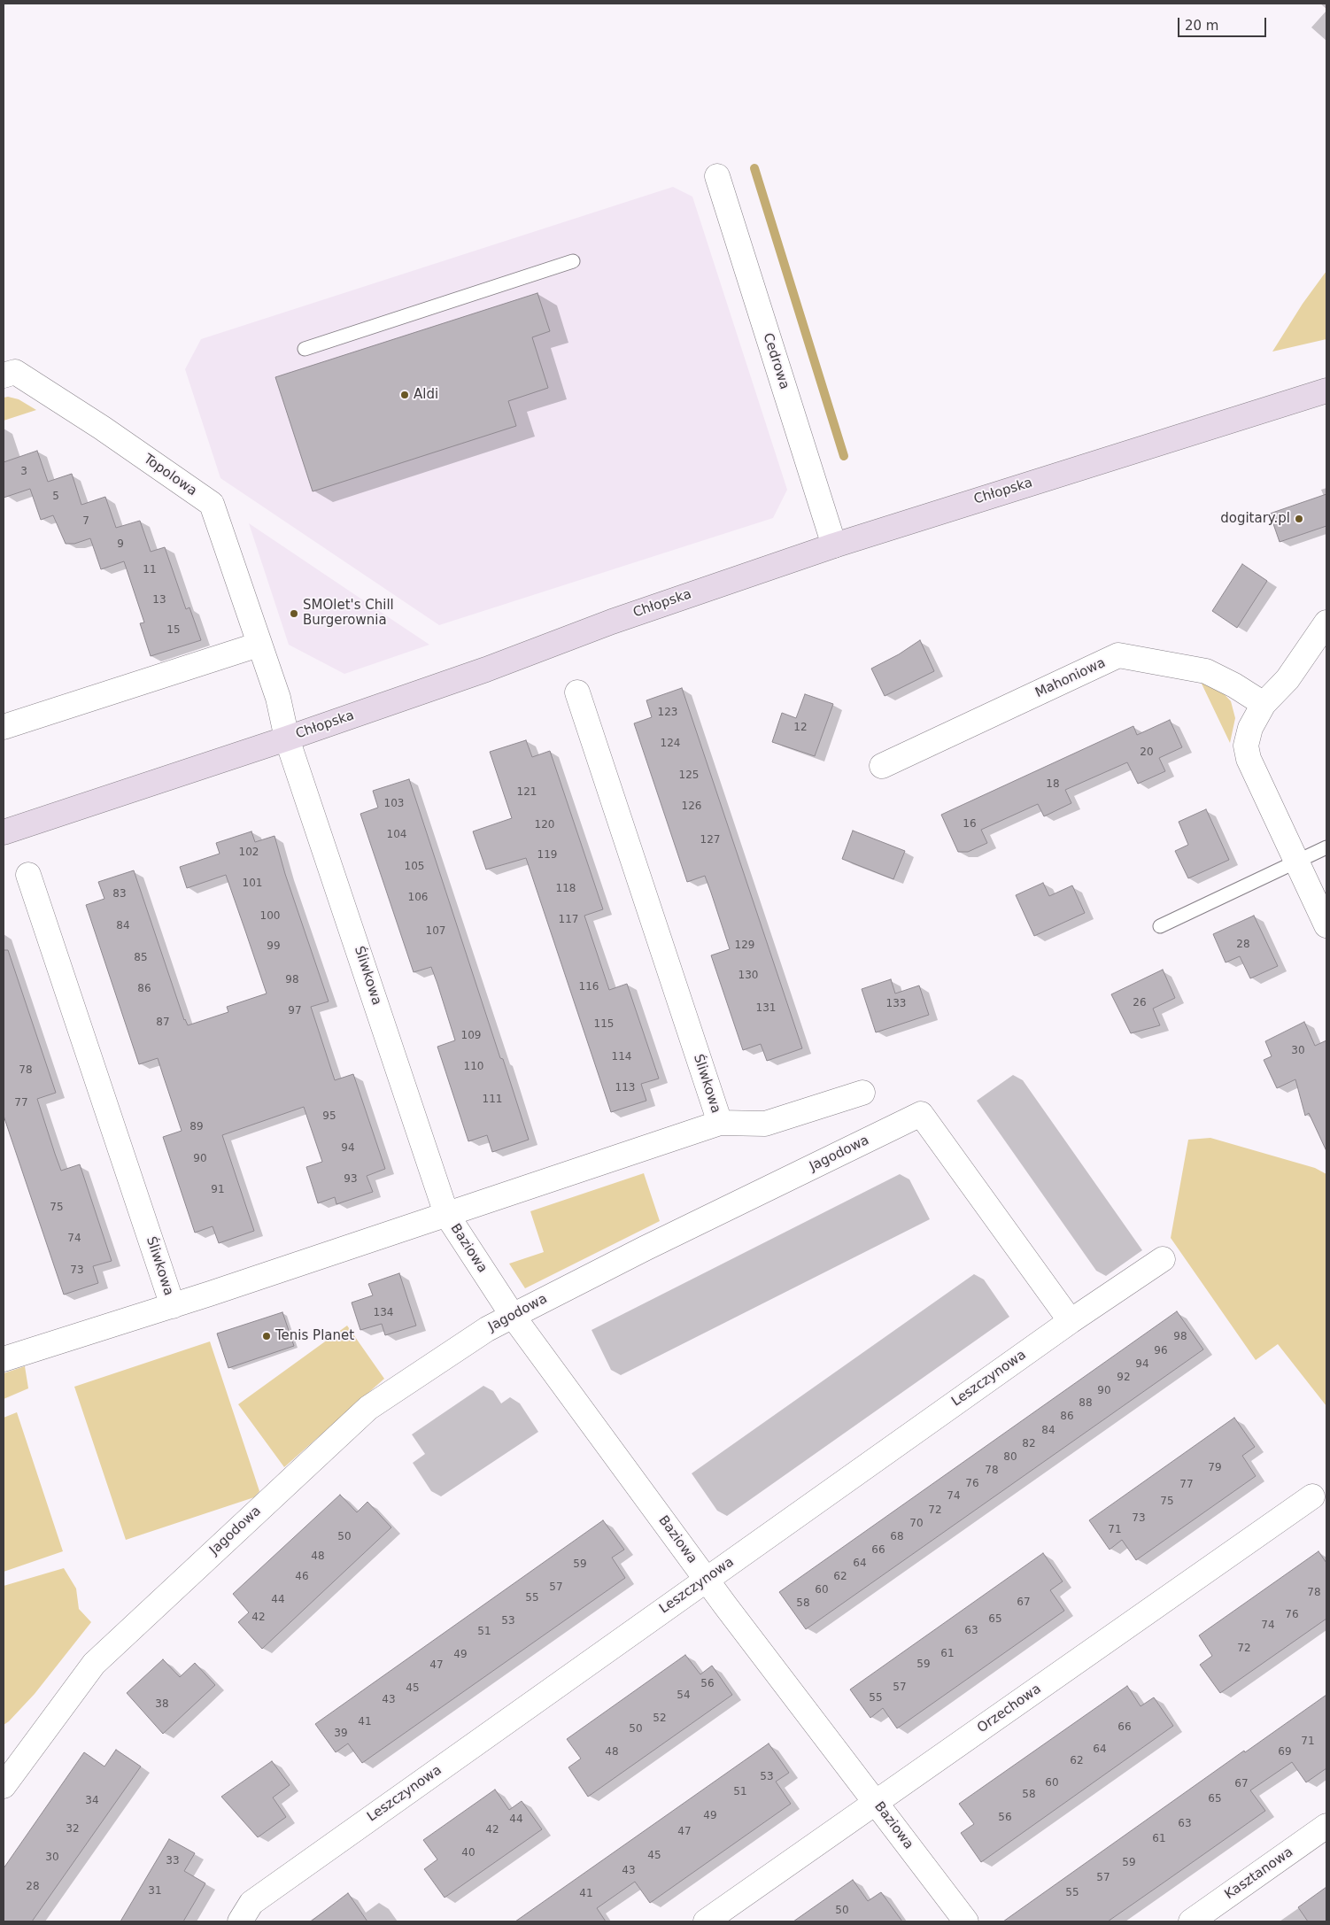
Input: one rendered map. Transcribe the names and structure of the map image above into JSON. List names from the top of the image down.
{
  "streets": {
    "street": [
      "Cedrowa",
      "Topolowa",
      "Chłopska",
      "Mahoniowa",
      "Śliwkowa",
      "Jagodowa",
      "Baziowa",
      "Leszczynowa",
      "Orzechowa",
      "Kasztanowa"
    ]
  },
  "crossings": [
    ["Cedrowa", "Chłopska"],
    ["Topolowa", "Chłopska"],
    ["Topolowa", "Śliwkowa"],
    ["Chłopska", "Śliwkowa"],
    ["Śliwkowa", "Baziowa"],
    ["Jagodowa", "Baziowa"],
    ["Jagodowa", "Leszczynowa"],
    ["Baziowa", "Leszczynowa"],
    ["Baziowa", "Orzechowa"]
  ],
  "places": [
    "Aldi",
    "dogitary.pl",
    "SMOlet's Chill Burgerownia",
    "Tenis Planet"
  ],
  "house_numbers": [
    "3",
    "5",
    "7",
    "9",
    "11",
    "13",
    "15",
    "123",
    "12",
    "124",
    "20",
    "125",
    "18",
    "121",
    "103",
    "126",
    "16",
    "120",
    "104",
    "127",
    "102",
    "119",
    "105",
    "101",
    "118",
    "83",
    "106",
    "100",
    "117",
    "84",
    "107",
    "28",
    "129",
    "99",
    "85",
    "130",
    "98",
    "116",
    "86",
    "26",
    "133",
    "131",
    "97",
    "87",
    "115",
    "109",
    "30",
    "114",
    "110",
    "78",
    "113",
    "111",
    "77",
    "95",
    "89",
    "94",
    "90",
    "93",
    "91",
    "75",
    "74",
    "73",
    "134",
    "98",
    "96",
    "94",
    "92",
    "90",
    "88",
    "86",
    "84",
    "82",
    "80",
    "79",
    "78",
    "76",
    "77",
    "74",
    "75",
    "72",
    "73",
    "70",
    "71",
    "50",
    "68",
    "66",
    "48",
    "64",
    "59",
    "46",
    "62",
    "57",
    "60",
    "78",
    "55",
    "44",
    "67",
    "58",
    "76",
    "42",
    "65",
    "53",
    "74",
    "63",
    "51",
    "72",
    "61",
    "49",
    "59",
    "47",
    "56",
    "57",
    "45",
    "54",
    "55",
    "43",
    "38",
    "52",
    "41",
    "66",
    "50",
    "39",
    "71",
    "64",
    "48",
    "69",
    "62",
    "53",
    "60",
    "67",
    "51",
    "58",
    "65",
    "34",
    "49",
    "56",
    "44",
    "63",
    "32",
    "42",
    "47",
    "61",
    "40",
    "45",
    "30",
    "33",
    "59",
    "43",
    "57",
    "28",
    "31",
    "55",
    "41",
    "50"
  ],
  "scale_bar": "20 m"
}
